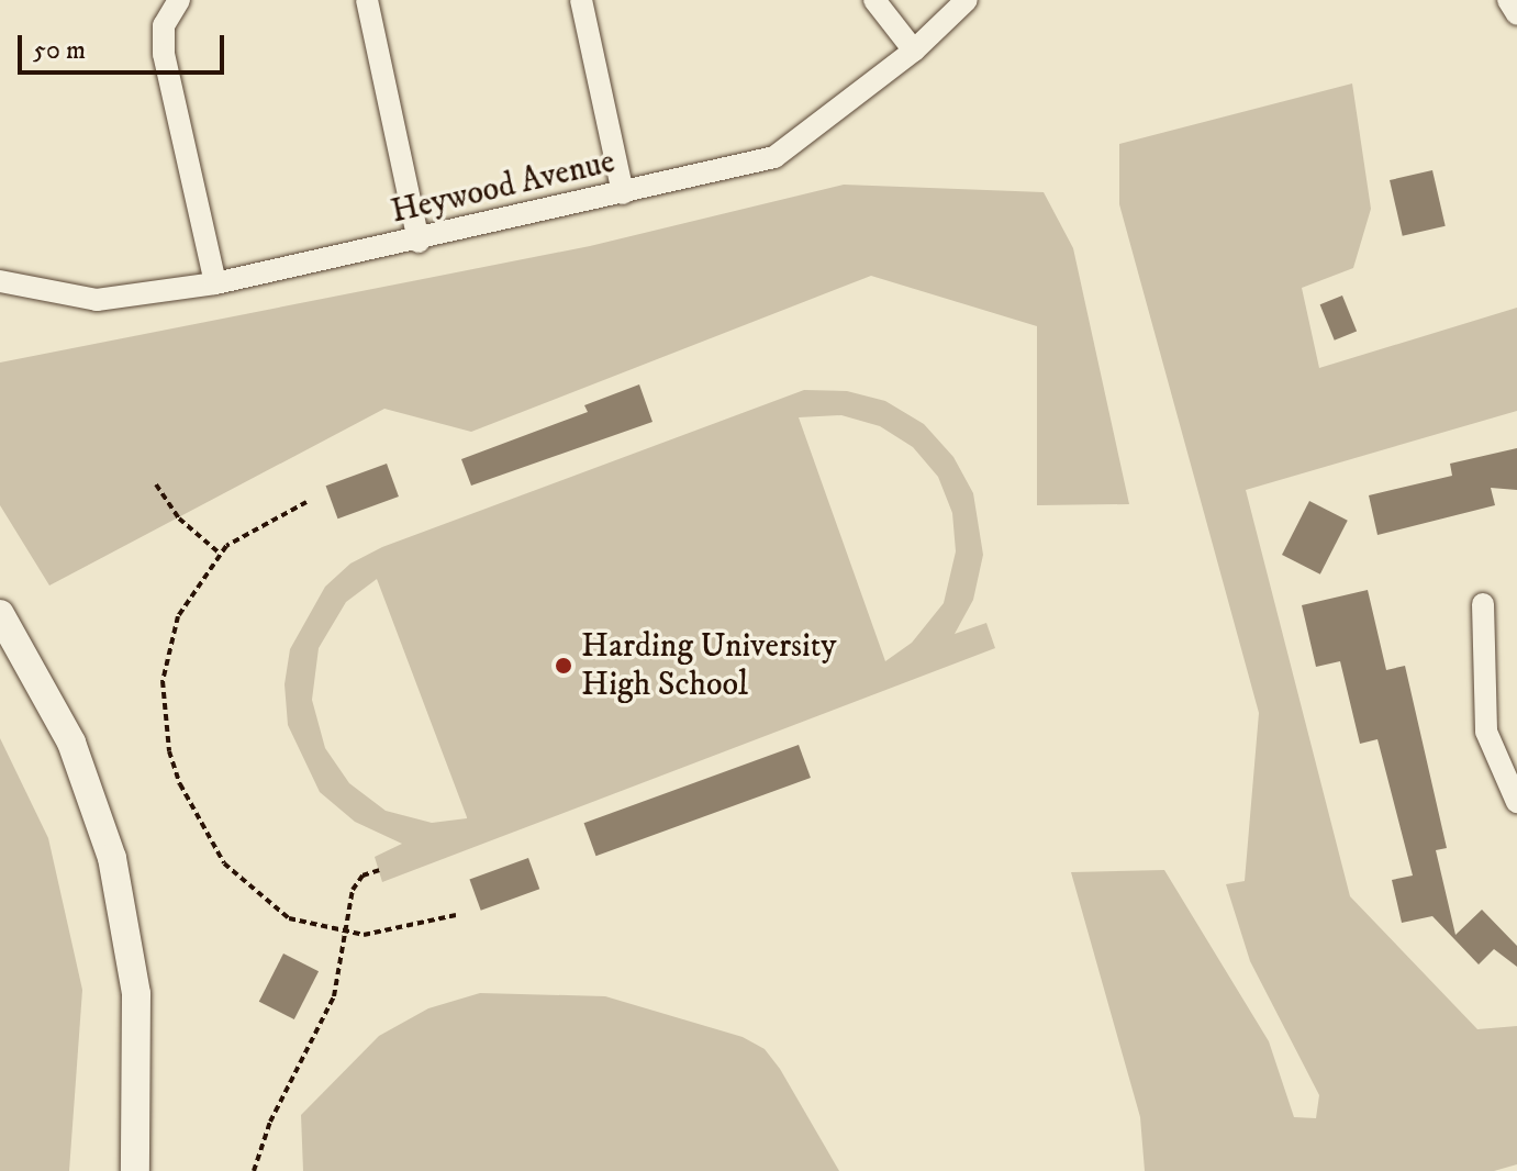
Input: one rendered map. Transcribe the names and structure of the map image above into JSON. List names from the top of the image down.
{
  "streets": {
    "street": ["Heywood Avenue"]
  },
  "places": ["Harding University High School"],
  "scale_bar": "50 m"
}
